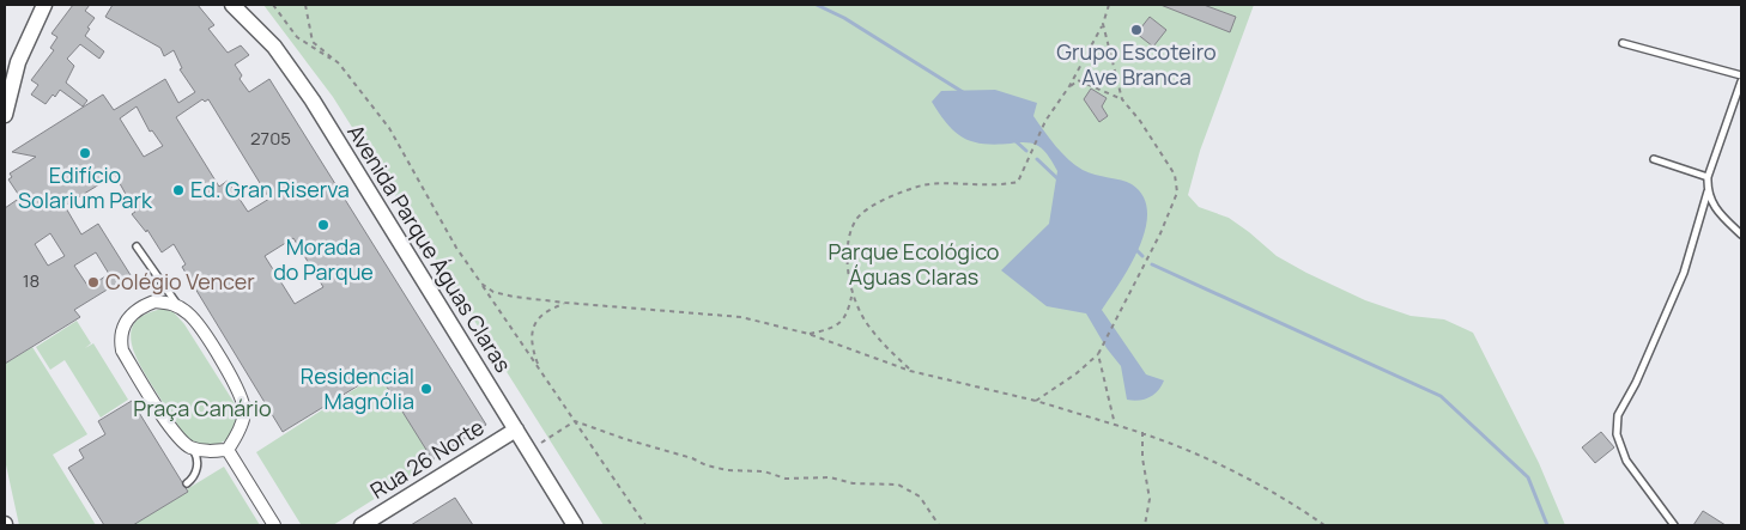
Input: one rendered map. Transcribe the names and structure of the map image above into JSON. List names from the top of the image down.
{
  "streets": {
    "street": ["Avenida Parque Águas Claras", "Rua 26 Norte"]
  },
  "crossings": [
    ["Avenida Parque Águas Claras", "Rua 26 Norte"]
  ],
  "parks": ["Parque Ecológico Águas Claras", "Praça Canário"],
  "places": [
    "Grupo Escoteiro Ave Branca",
    "Edifício Solarium Park",
    "Ed. Gran Riserva",
    "Morada do Parque",
    "Colégio Vencer",
    "Residencial Magnólia"
  ],
  "house_numbers": ["2705", "18"]
}
